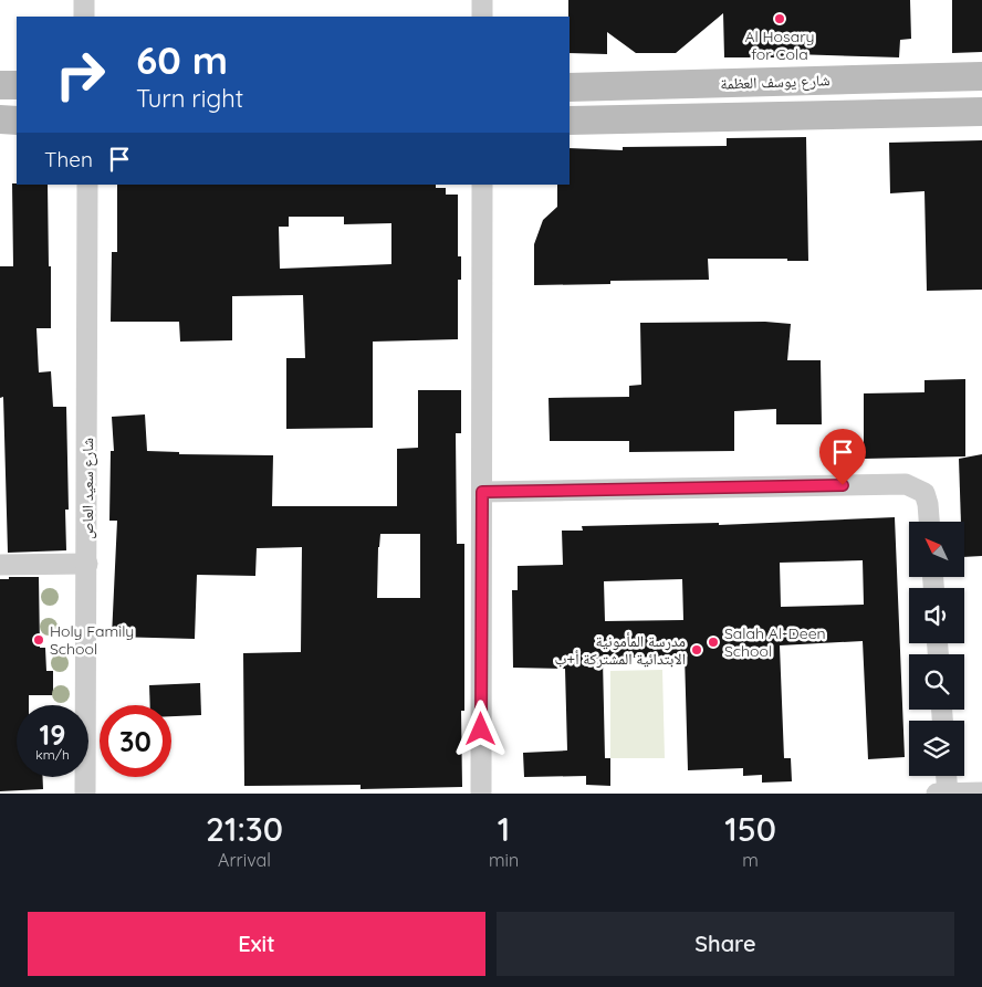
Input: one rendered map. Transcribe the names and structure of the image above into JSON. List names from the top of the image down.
{
  "streets": {
    "street": ["شارع يوسف العظمة", "شارع سعيد العاص"]
  },
  "places": [
    "Al Hosary for Cola",
    "Holy Family School",
    "Salah Al-Deen School",
    "مدرسة المأمونية الابتدائية المشتركة أ+ب"
  ],
  "north": "top left",
  "page": {
    "turn": ["60 m", "Turn right"],
    "then": "Then",
    "speed": "19 km/h",
    "limit": "30",
    "eta": [
      "21:30",
      "Arrival",
      "1",
      "min",
      "150",
      "m"
    ],
    "buttons": ["Exit", "Share"]
  }
}
